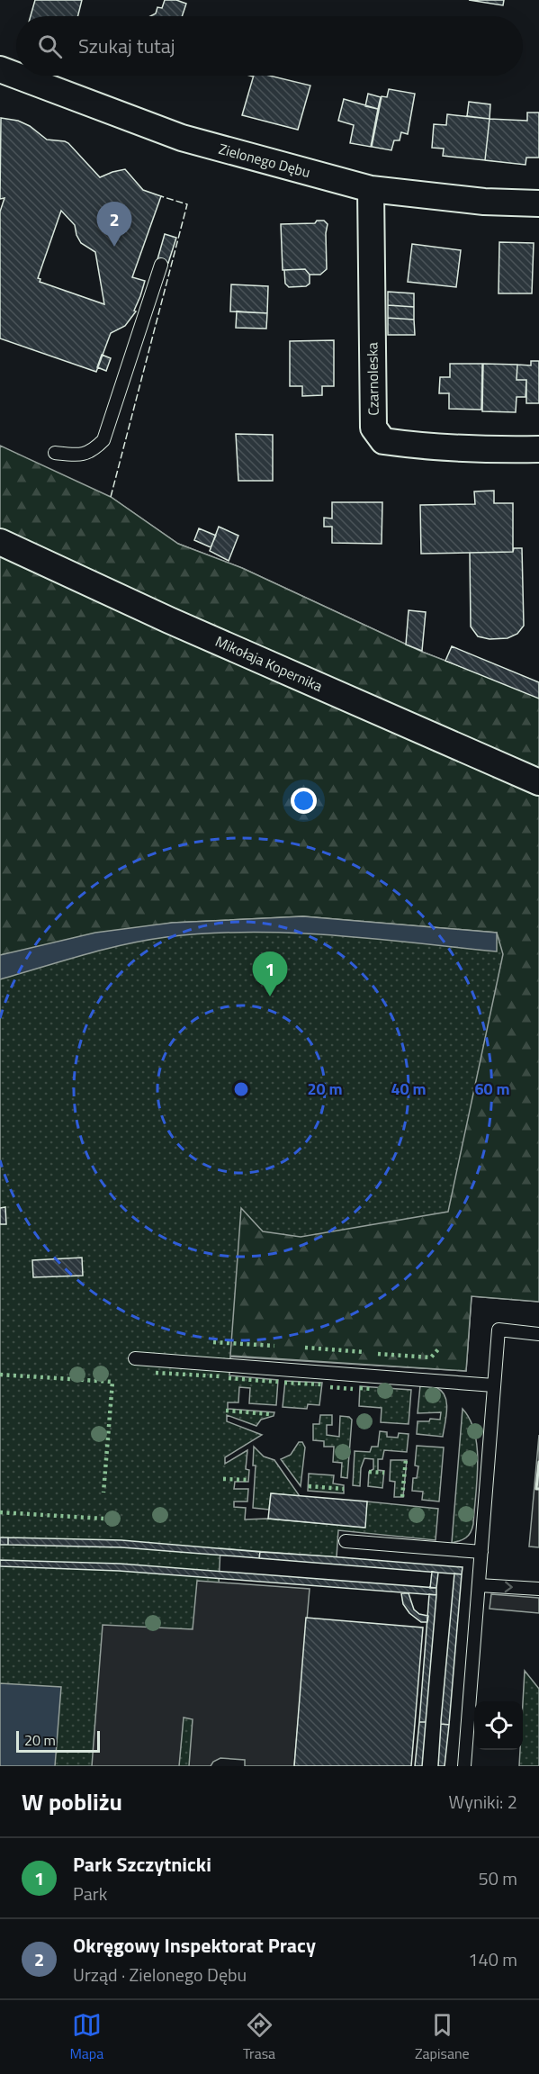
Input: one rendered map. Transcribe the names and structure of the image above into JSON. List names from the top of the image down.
{
  "streets": {
    "street": ["Zielonego Dębu", "Czarnoleska", "Mikołaja Kopernika"]
  },
  "crossings": [
    ["Zielonego Dębu", "Czarnoleska"]
  ],
  "scale_bar": "20 m",
  "page": {
    "search": "Szukaj tutaj",
    "pins": ["2", "1"],
    "scale": "20 m",
    "heading": ["W pobliżu", "Wyniki: 2"],
    "list": [
      {
        "mark": "1",
        "name": "Park Szczytnicki",
        "note": "Park",
        "value": "50 m"
      },
      {
        "mark": "2",
        "name": "Okręgowy Inspektorat Pracy",
        "note": "Urząd · Zielonego Dębu",
        "value": "140 m"
      }
    ],
    "nav": ["Mapa", "Trasa", "Zapisane"]
  },
  "rings": ["20 m", "40 m", "60 m"]
}
